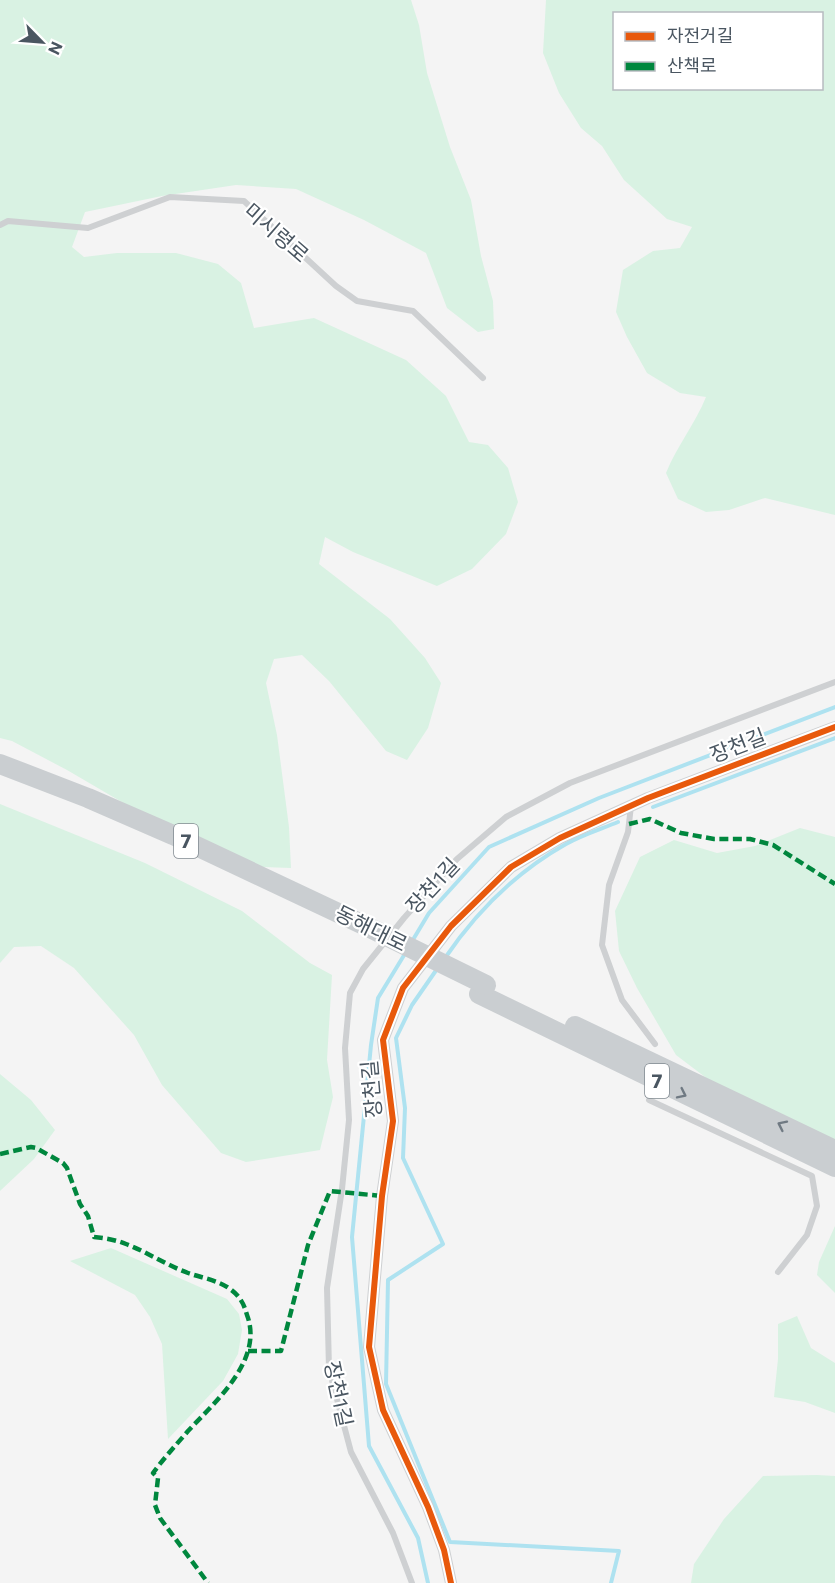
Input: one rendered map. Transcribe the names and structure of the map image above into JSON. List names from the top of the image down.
{
  "streets": {
    "main road": ["7", "동해대로"],
    "street": ["장천길"],
    "lane": ["미시령로", "장천1길"]
  },
  "crossings": [
    ["7", "동해대로"]
  ],
  "legend": ["자전거길", "산책로"],
  "north": "bottom right"
}
